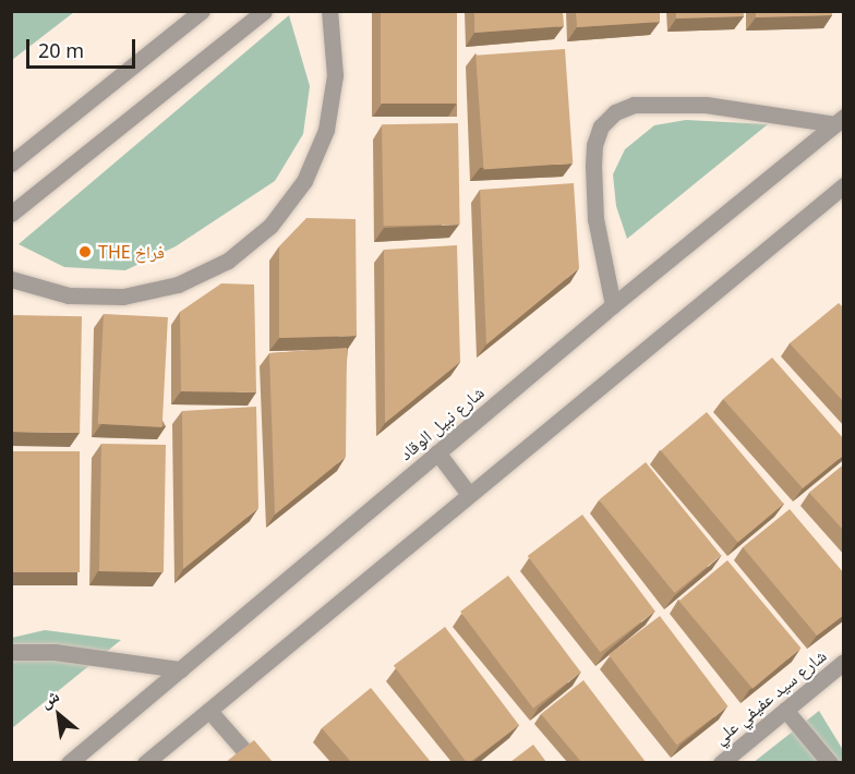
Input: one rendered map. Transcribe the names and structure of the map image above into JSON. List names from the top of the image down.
{
  "streets": {
    "street": ["شارع نبيل الوقاد", "شارع سيد عفيفي علي"]
  },
  "places": ["THE فراخ"],
  "scale_bar": "20 m",
  "north": "top left"
}
